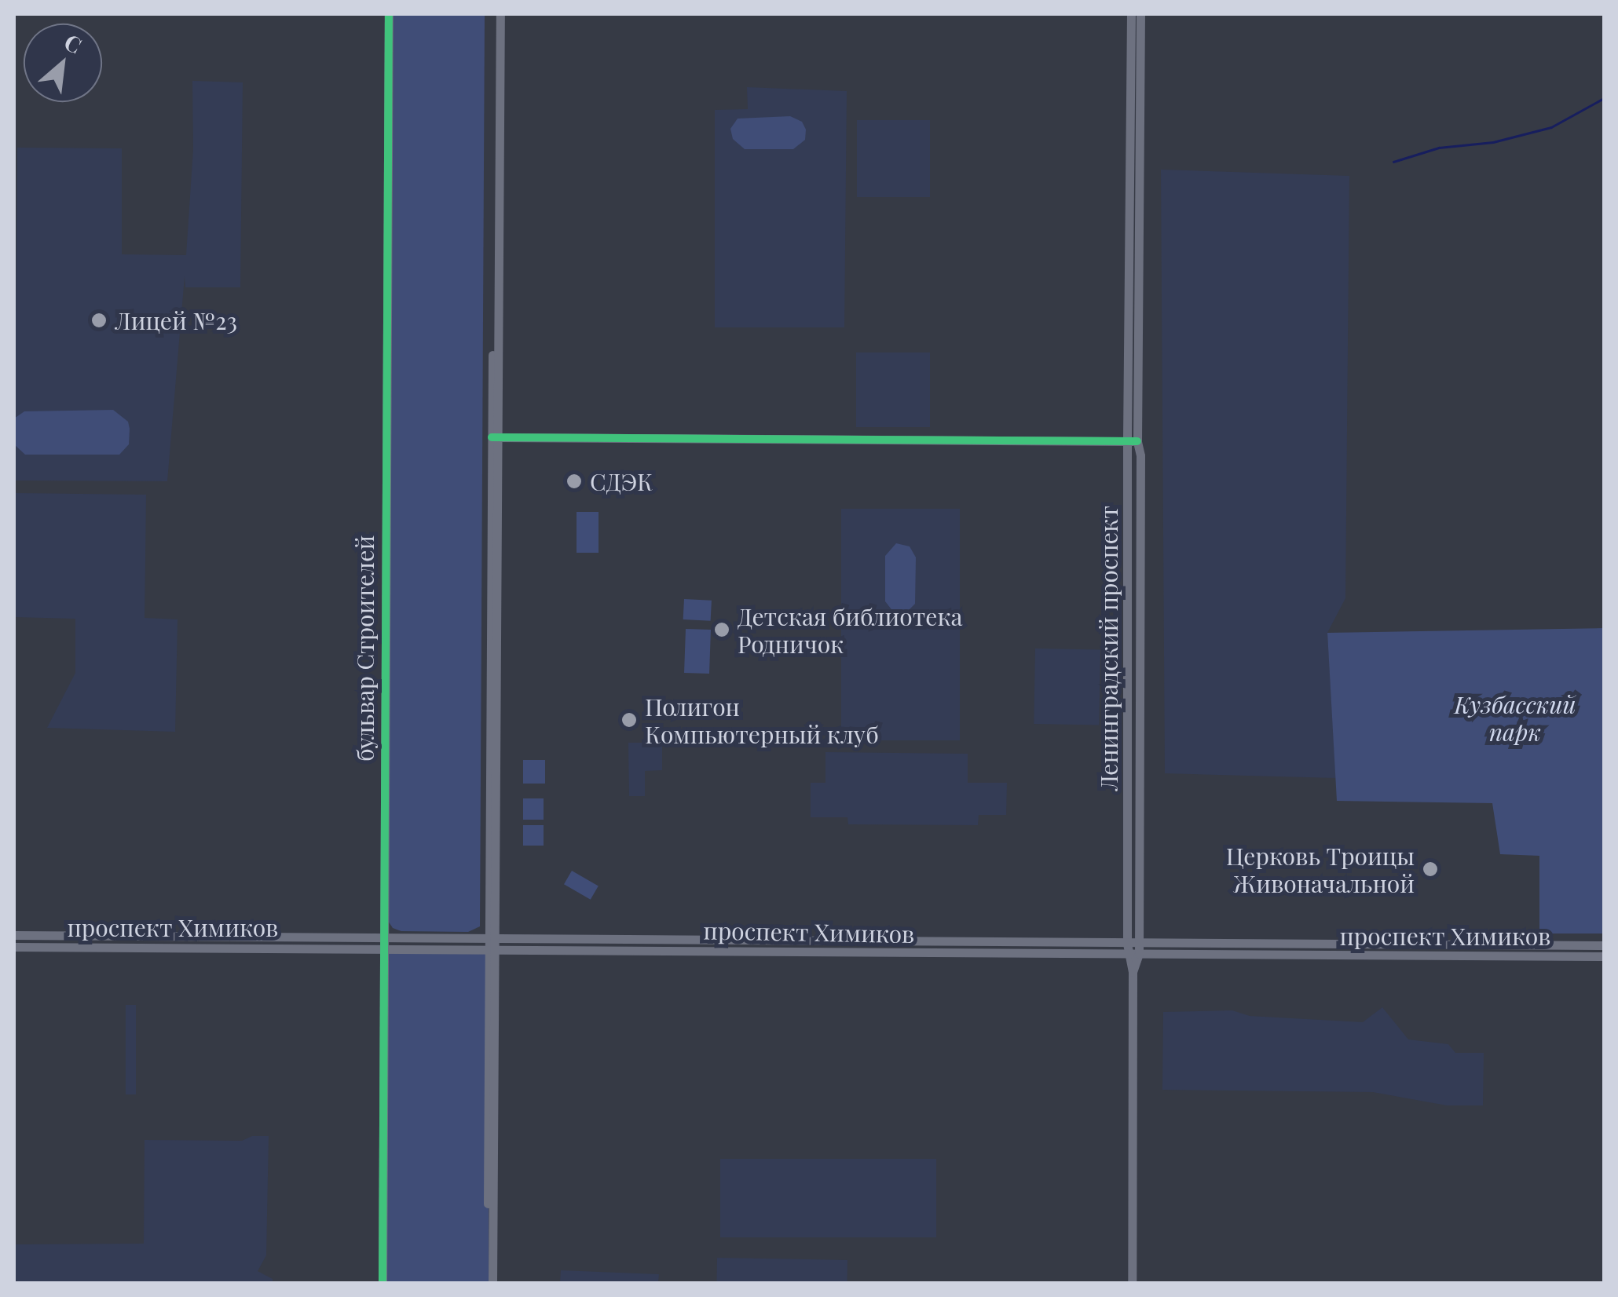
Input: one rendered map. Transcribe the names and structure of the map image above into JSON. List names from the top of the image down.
{
  "streets": {
    "main road": ["бульвар Строителей", "Ленинградский проспект", "проспект Химиков"]
  },
  "crossings": [
    ["бульвар Строителей", "проспект Химиков"],
    ["Ленинградский проспект", "проспект Химиков"]
  ],
  "parks": ["Кузбасский парк"],
  "places": [
    "Лицей №23",
    "СДЭК",
    "Детская библиотека Родничок",
    "Полигон Компьютерный клуб",
    "Церковь Троицы Живоначальной"
  ],
  "north": "top right"
}
